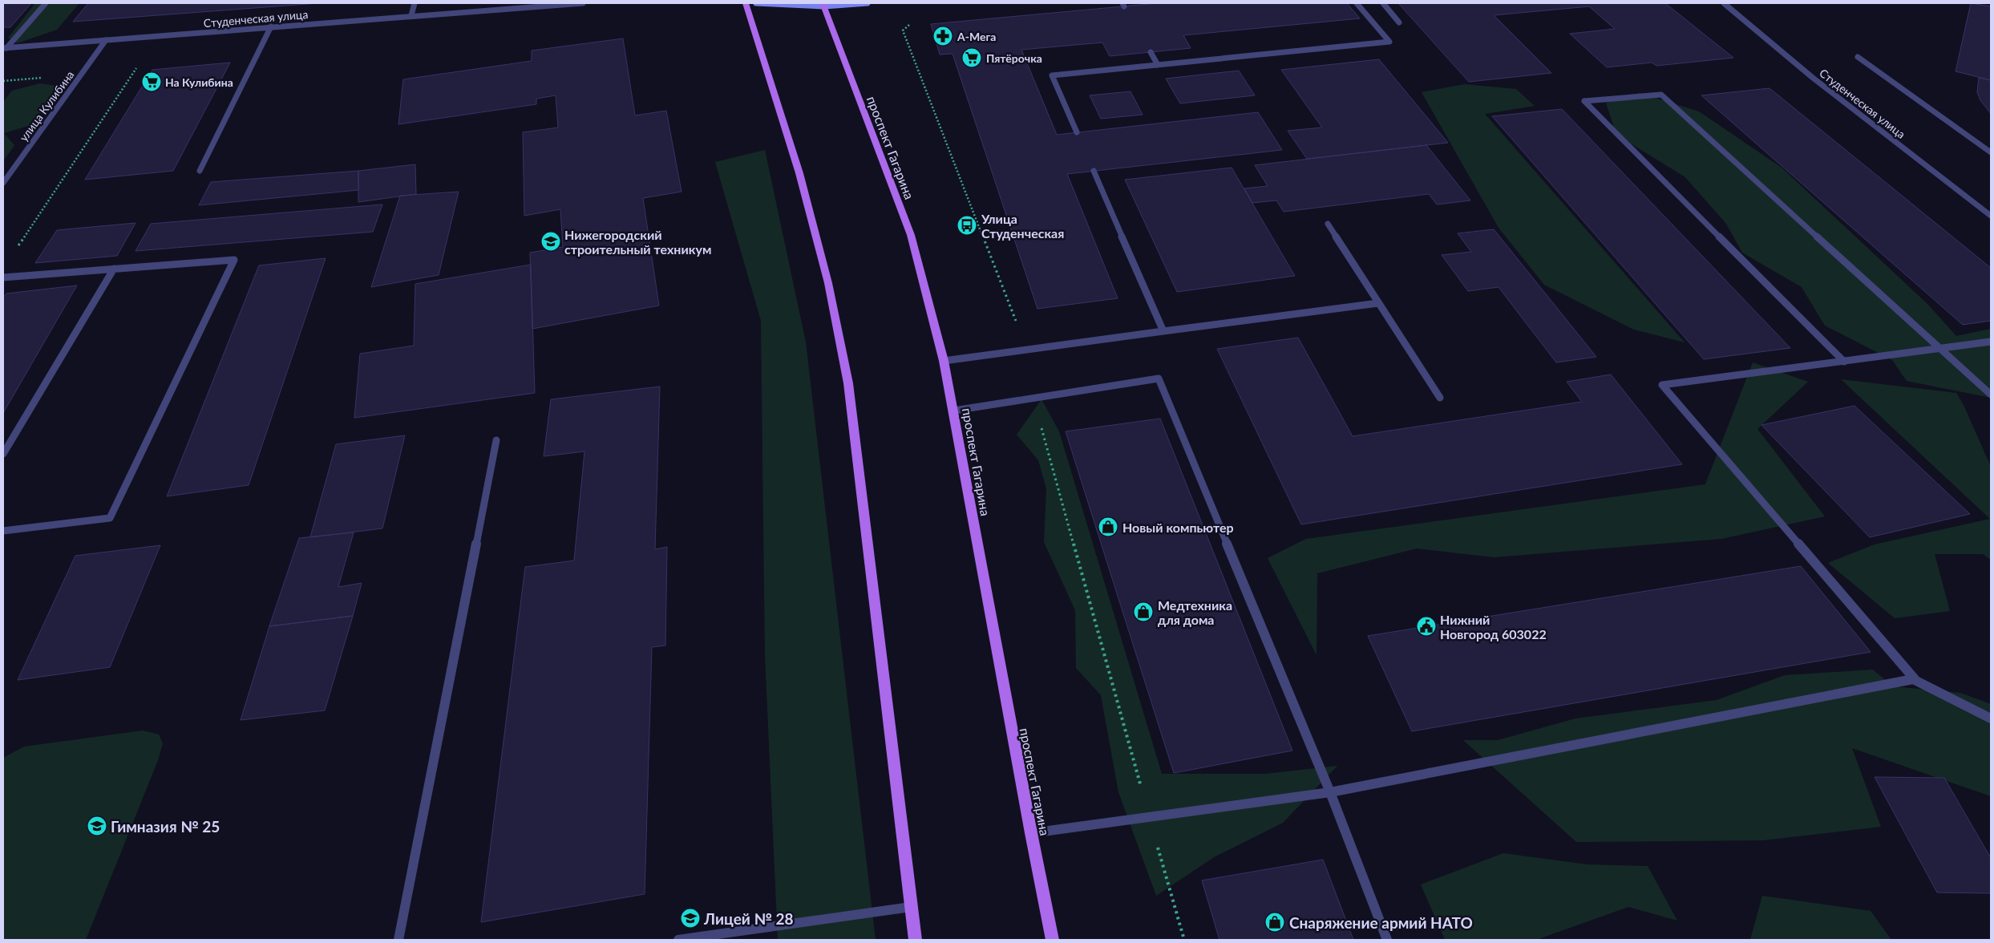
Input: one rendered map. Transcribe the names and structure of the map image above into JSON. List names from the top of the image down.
{
  "streets": {
    "main road": ["проспект Гагарина"],
    "street": ["Студенческая улица", "улица Кулибина"]
  },
  "crossings": [
    ["Студенческая улица", "улица Кулибина"]
  ],
  "places": {
    "pharmacy": ["А-Мега"],
    "supermarket": ["Пятёрочка", "На Кулибина"],
    "bus stop": ["Улица Студенческая"],
    "school or university": ["Нижегородский строительный техникум", "Гимназия № 25", "Лицей № 28"],
    "shop": ["Новый компьютер", "Медтехника для дома", "Снаряжение армий НАТО"],
    "public building": ["Нижний Новгород 603022"]
  }
}
